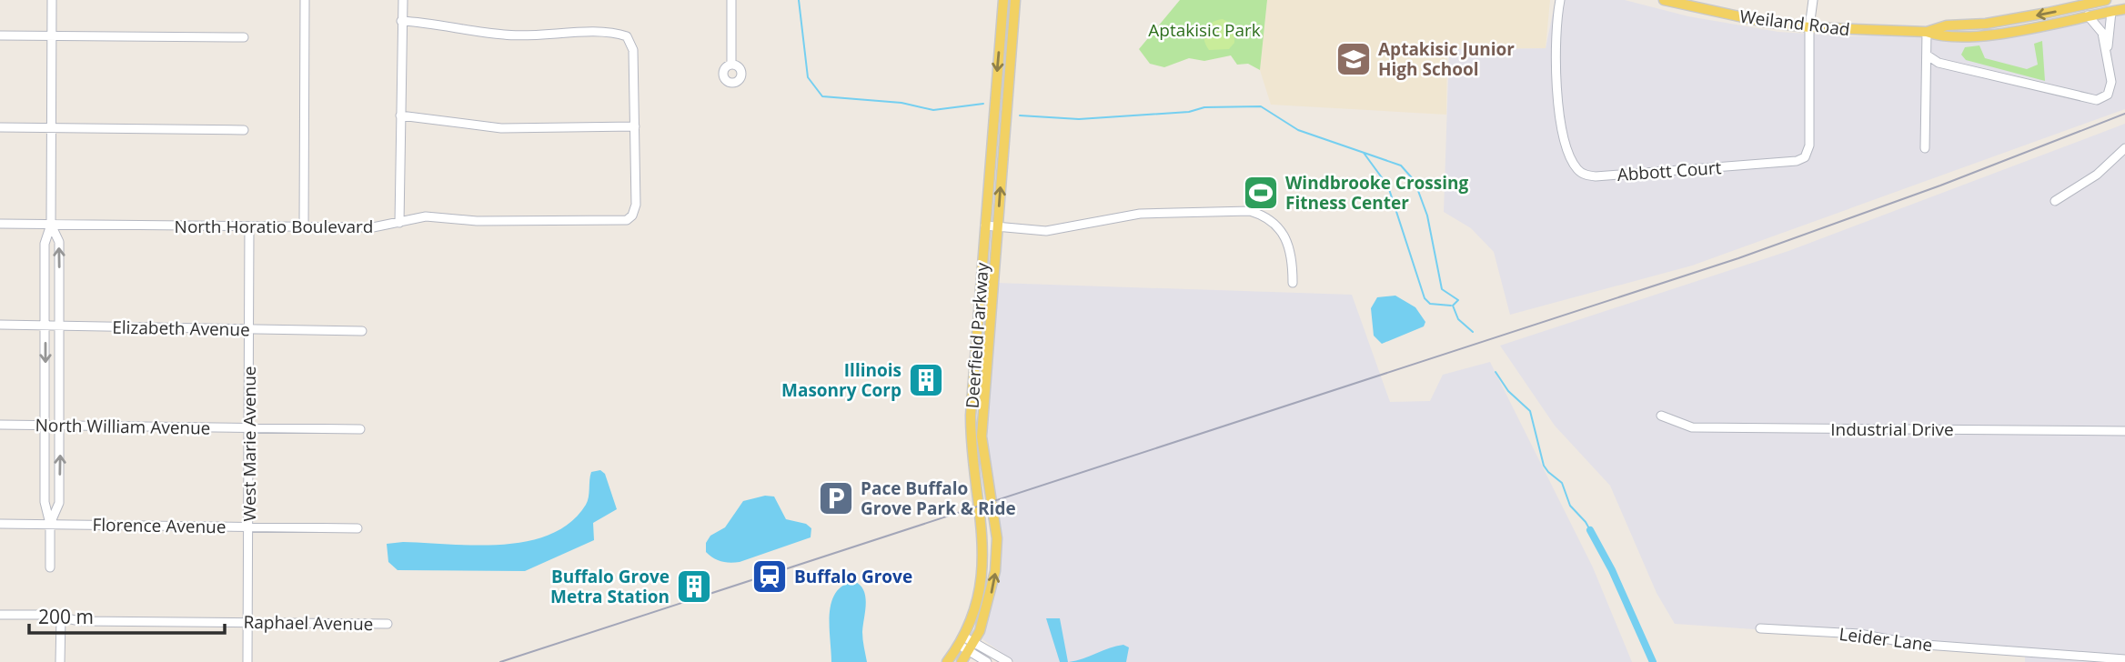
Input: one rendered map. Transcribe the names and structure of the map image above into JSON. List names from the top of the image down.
{
  "streets": {
    "main road": ["Weiland Road", "Deerfield Parkway"],
    "street": [
      "Abbott Court",
      "North Horatio Boulevard",
      "Elizabeth Avenue",
      "North William Avenue",
      "Industrial Drive",
      "West Marie Avenue",
      "Florence Avenue",
      "Raphael Avenue",
      "Leider Lane"
    ]
  },
  "crossings": [
    ["Weiland Road", "Abbott Court"],
    ["North Horatio Boulevard", "West Marie Avenue"],
    ["Elizabeth Avenue", "West Marie Avenue"],
    ["North William Avenue", "West Marie Avenue"],
    ["West Marie Avenue", "Florence Avenue"],
    ["West Marie Avenue", "Raphael Avenue"]
  ],
  "parks": ["Aptakisic Park"],
  "places": {
    "school or university": ["Aptakisic Junior High School"],
    "sports": ["Windbrooke Crossing Fitness Center"],
    "building": ["Illinois Masonry Corp", "Buffalo Grove Metra Station"],
    "parking": ["Pace Buffalo Grove Park & Ride"],
    "station": ["Buffalo Grove"]
  },
  "scale_bar": "200 m"
}
